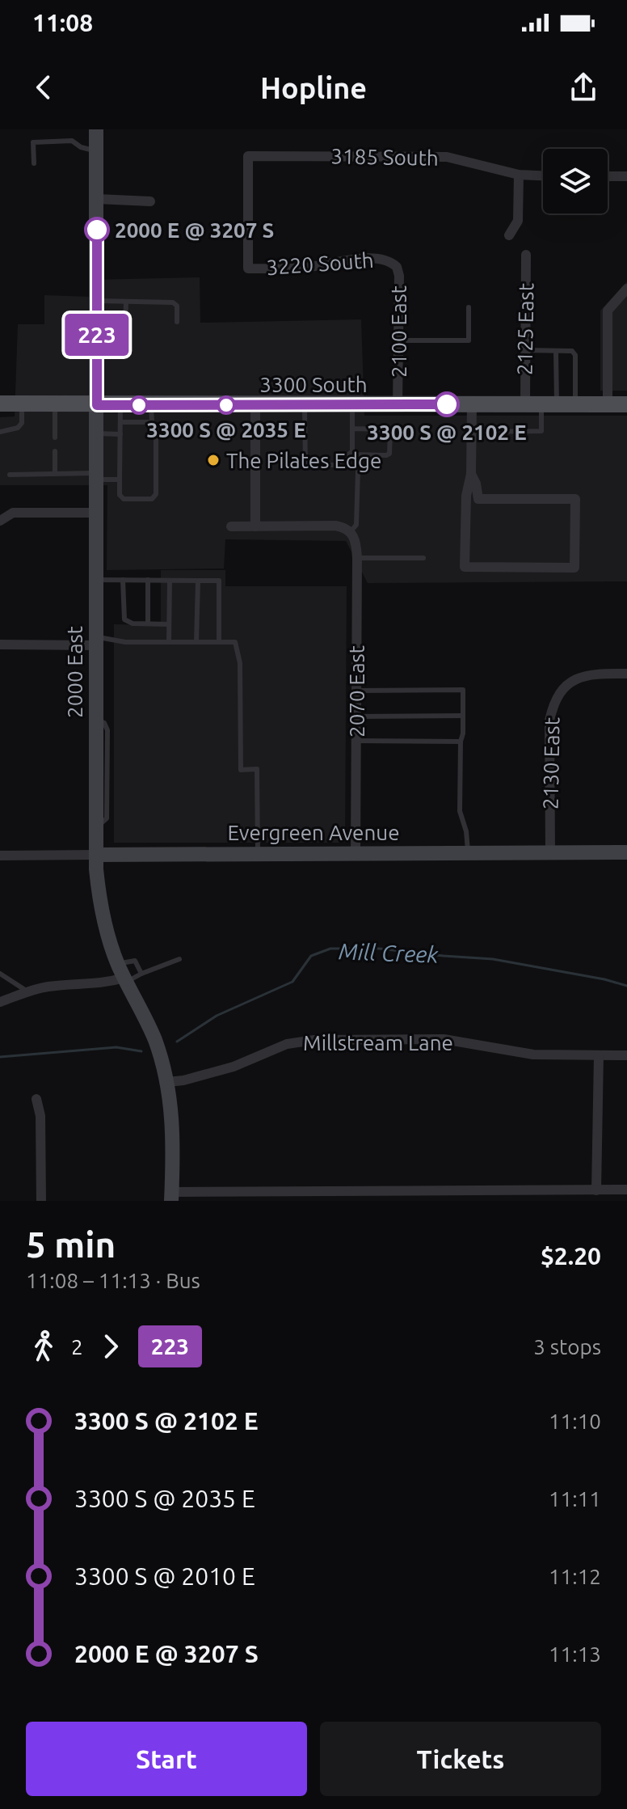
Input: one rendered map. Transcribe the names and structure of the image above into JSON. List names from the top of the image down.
{
  "streets": {
    "main road": ["3300 South"],
    "street": [
      "3185 South",
      "3220 South",
      "2125 East",
      "2100 East",
      "2000 East",
      "2070 East",
      "2130 East",
      "Evergreen Avenue",
      "Millstream Lane"
    ]
  },
  "crossings": [
    ["3185 South", "3220 South"],
    ["3220 South", "2100 East"],
    ["2125 East", "3300 South"],
    ["2100 East", "3300 South"],
    ["3300 South", "2000 East"],
    ["2000 East", "Evergreen Avenue"],
    ["2000 East", "Millstream Lane"],
    ["2070 East", "Evergreen Avenue"],
    ["2130 East", "Evergreen Avenue"]
  ],
  "water": ["Mill Creek"],
  "places": [
    "2000 E @ 3207 S",
    "3300 S @ 2102 E",
    "3300 S @ 2035 E",
    "The Pilates Edge"
  ],
  "lines": ["bus line 223"],
  "page": {
    "status": "11:08",
    "header": "Hopline",
    "on_map": "223",
    "heading": ["5 min", "11:08 – 11:13 · Bus", "$2.20"],
    "legs": ["2", "223", "3 stops"],
    "list": [
      {
        "name": "3300 S @ 2102 E",
        "value": "11:10"
      },
      {
        "name": "3300 S @ 2035 E",
        "value": "11:11"
      },
      {
        "name": "3300 S @ 2010 E",
        "value": "11:12"
      },
      {
        "name": "2000 E @ 3207 S",
        "value": "11:13"
      }
    ],
    "buttons": ["Start", "Tickets"]
  }
}
